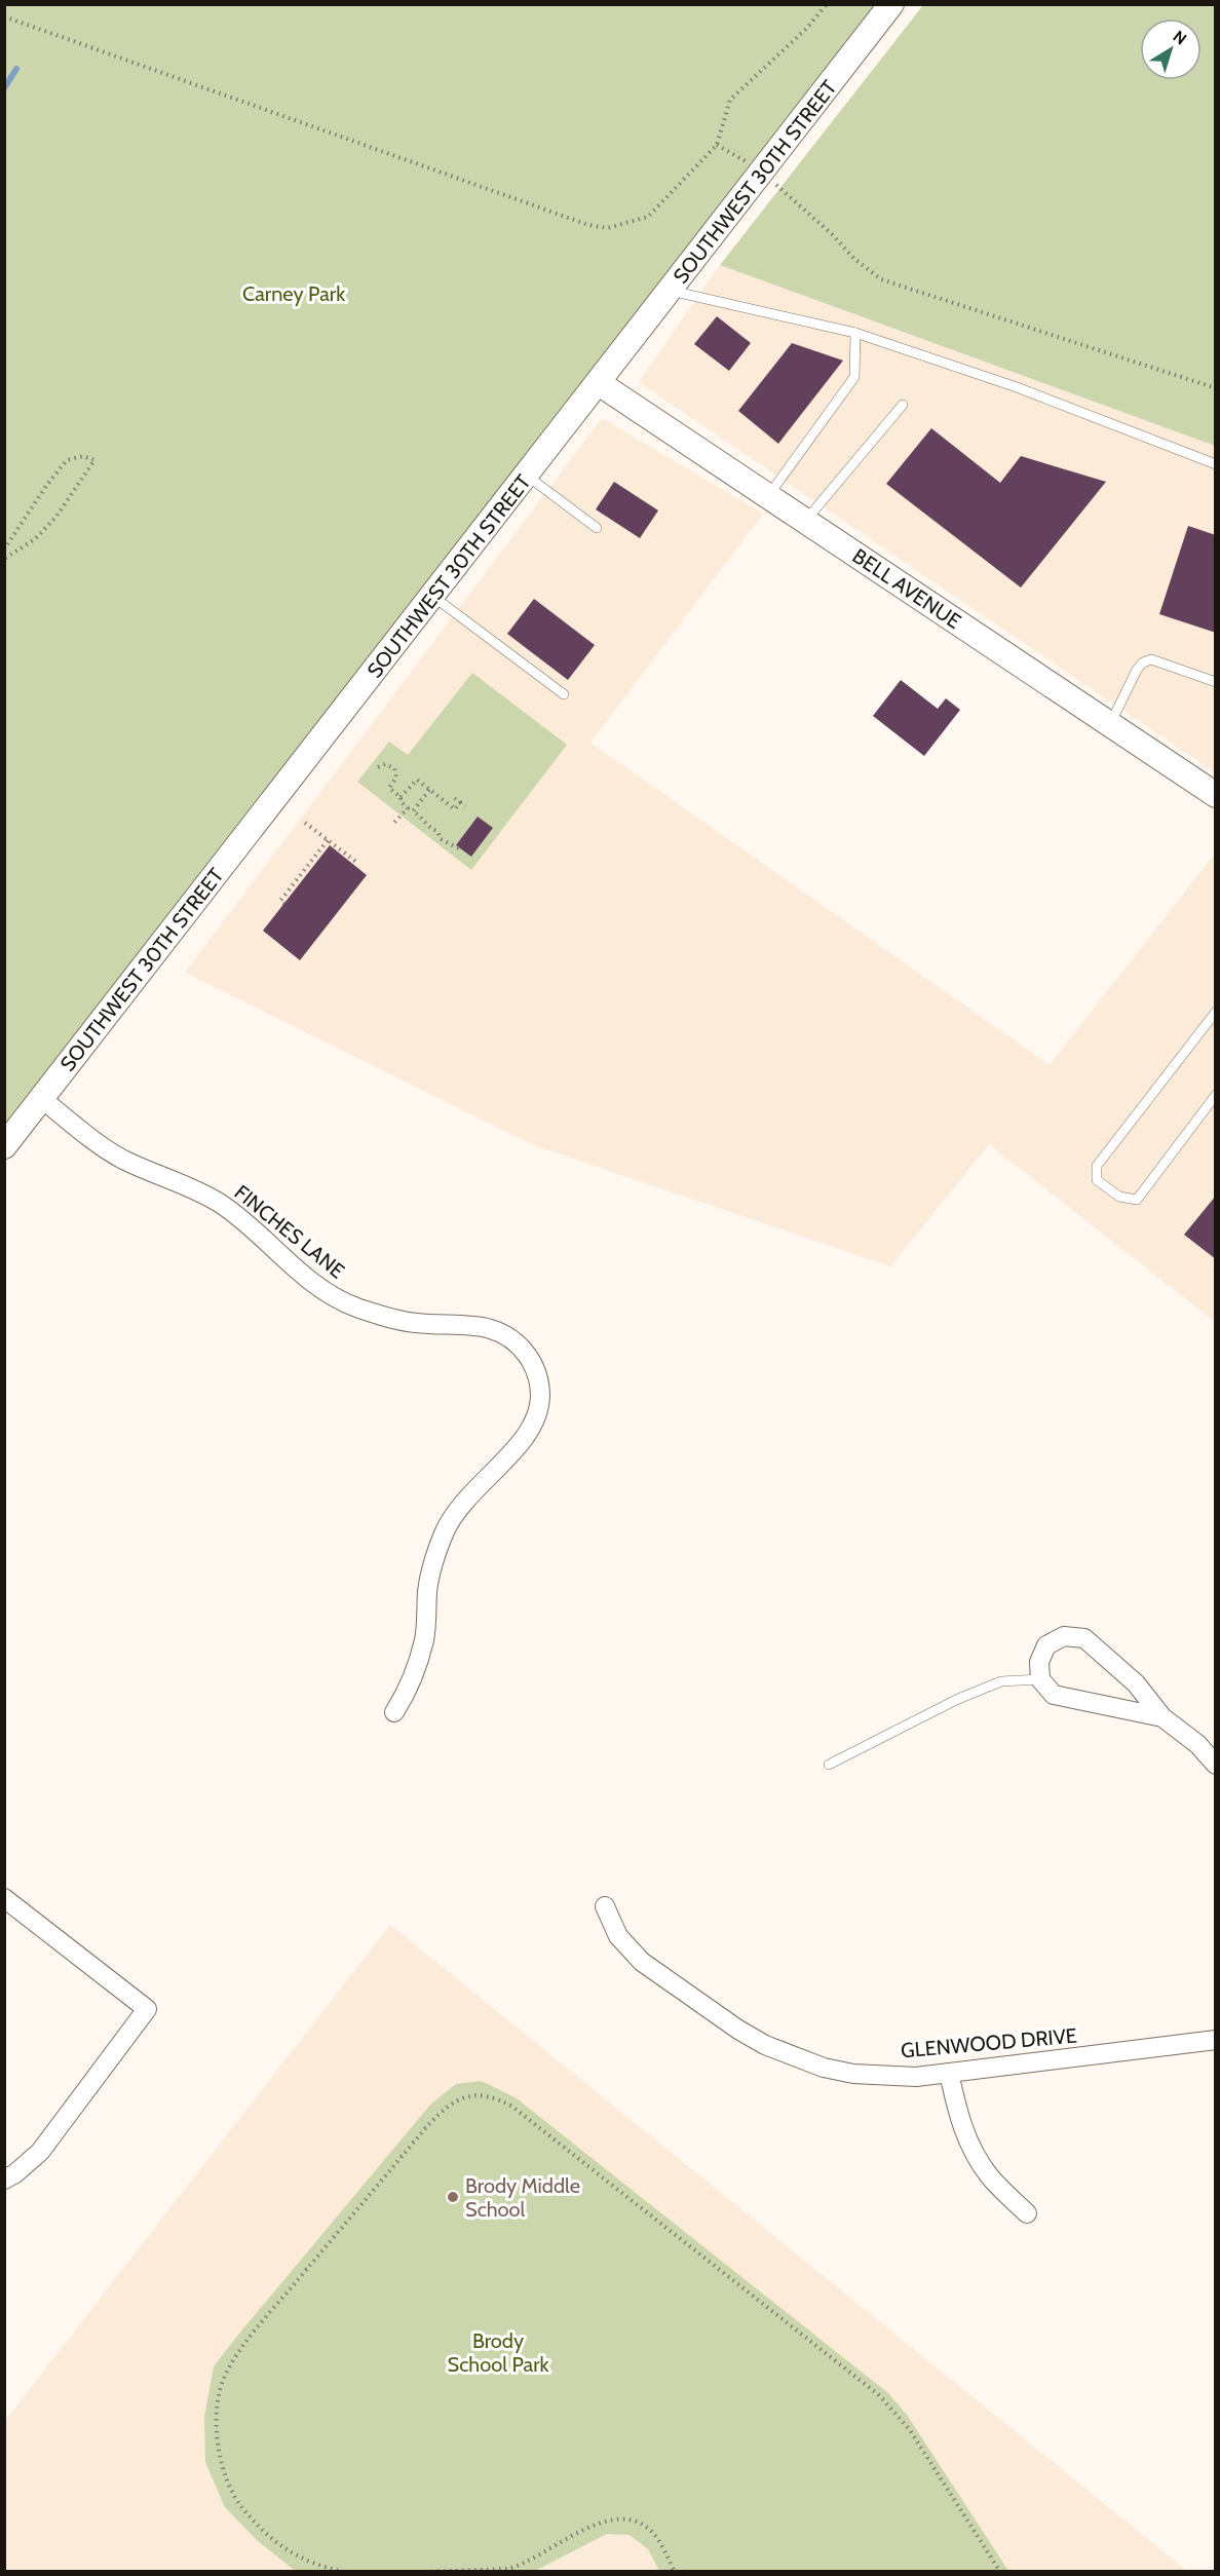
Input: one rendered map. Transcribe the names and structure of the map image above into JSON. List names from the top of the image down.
{
  "streets": {
    "street": [
      "SOUTHWEST 30TH STREET",
      "BELL AVENUE",
      "FINCHES LANE",
      "GLENWOOD DRIVE"
    ]
  },
  "crossings": [
    ["SOUTHWEST 30TH STREET", "BELL AVENUE"],
    ["SOUTHWEST 30TH STREET", "FINCHES LANE"]
  ],
  "parks": ["Carney Park", "Brody School Park"],
  "places": ["Brody Middle School"],
  "north": "top right"
}
